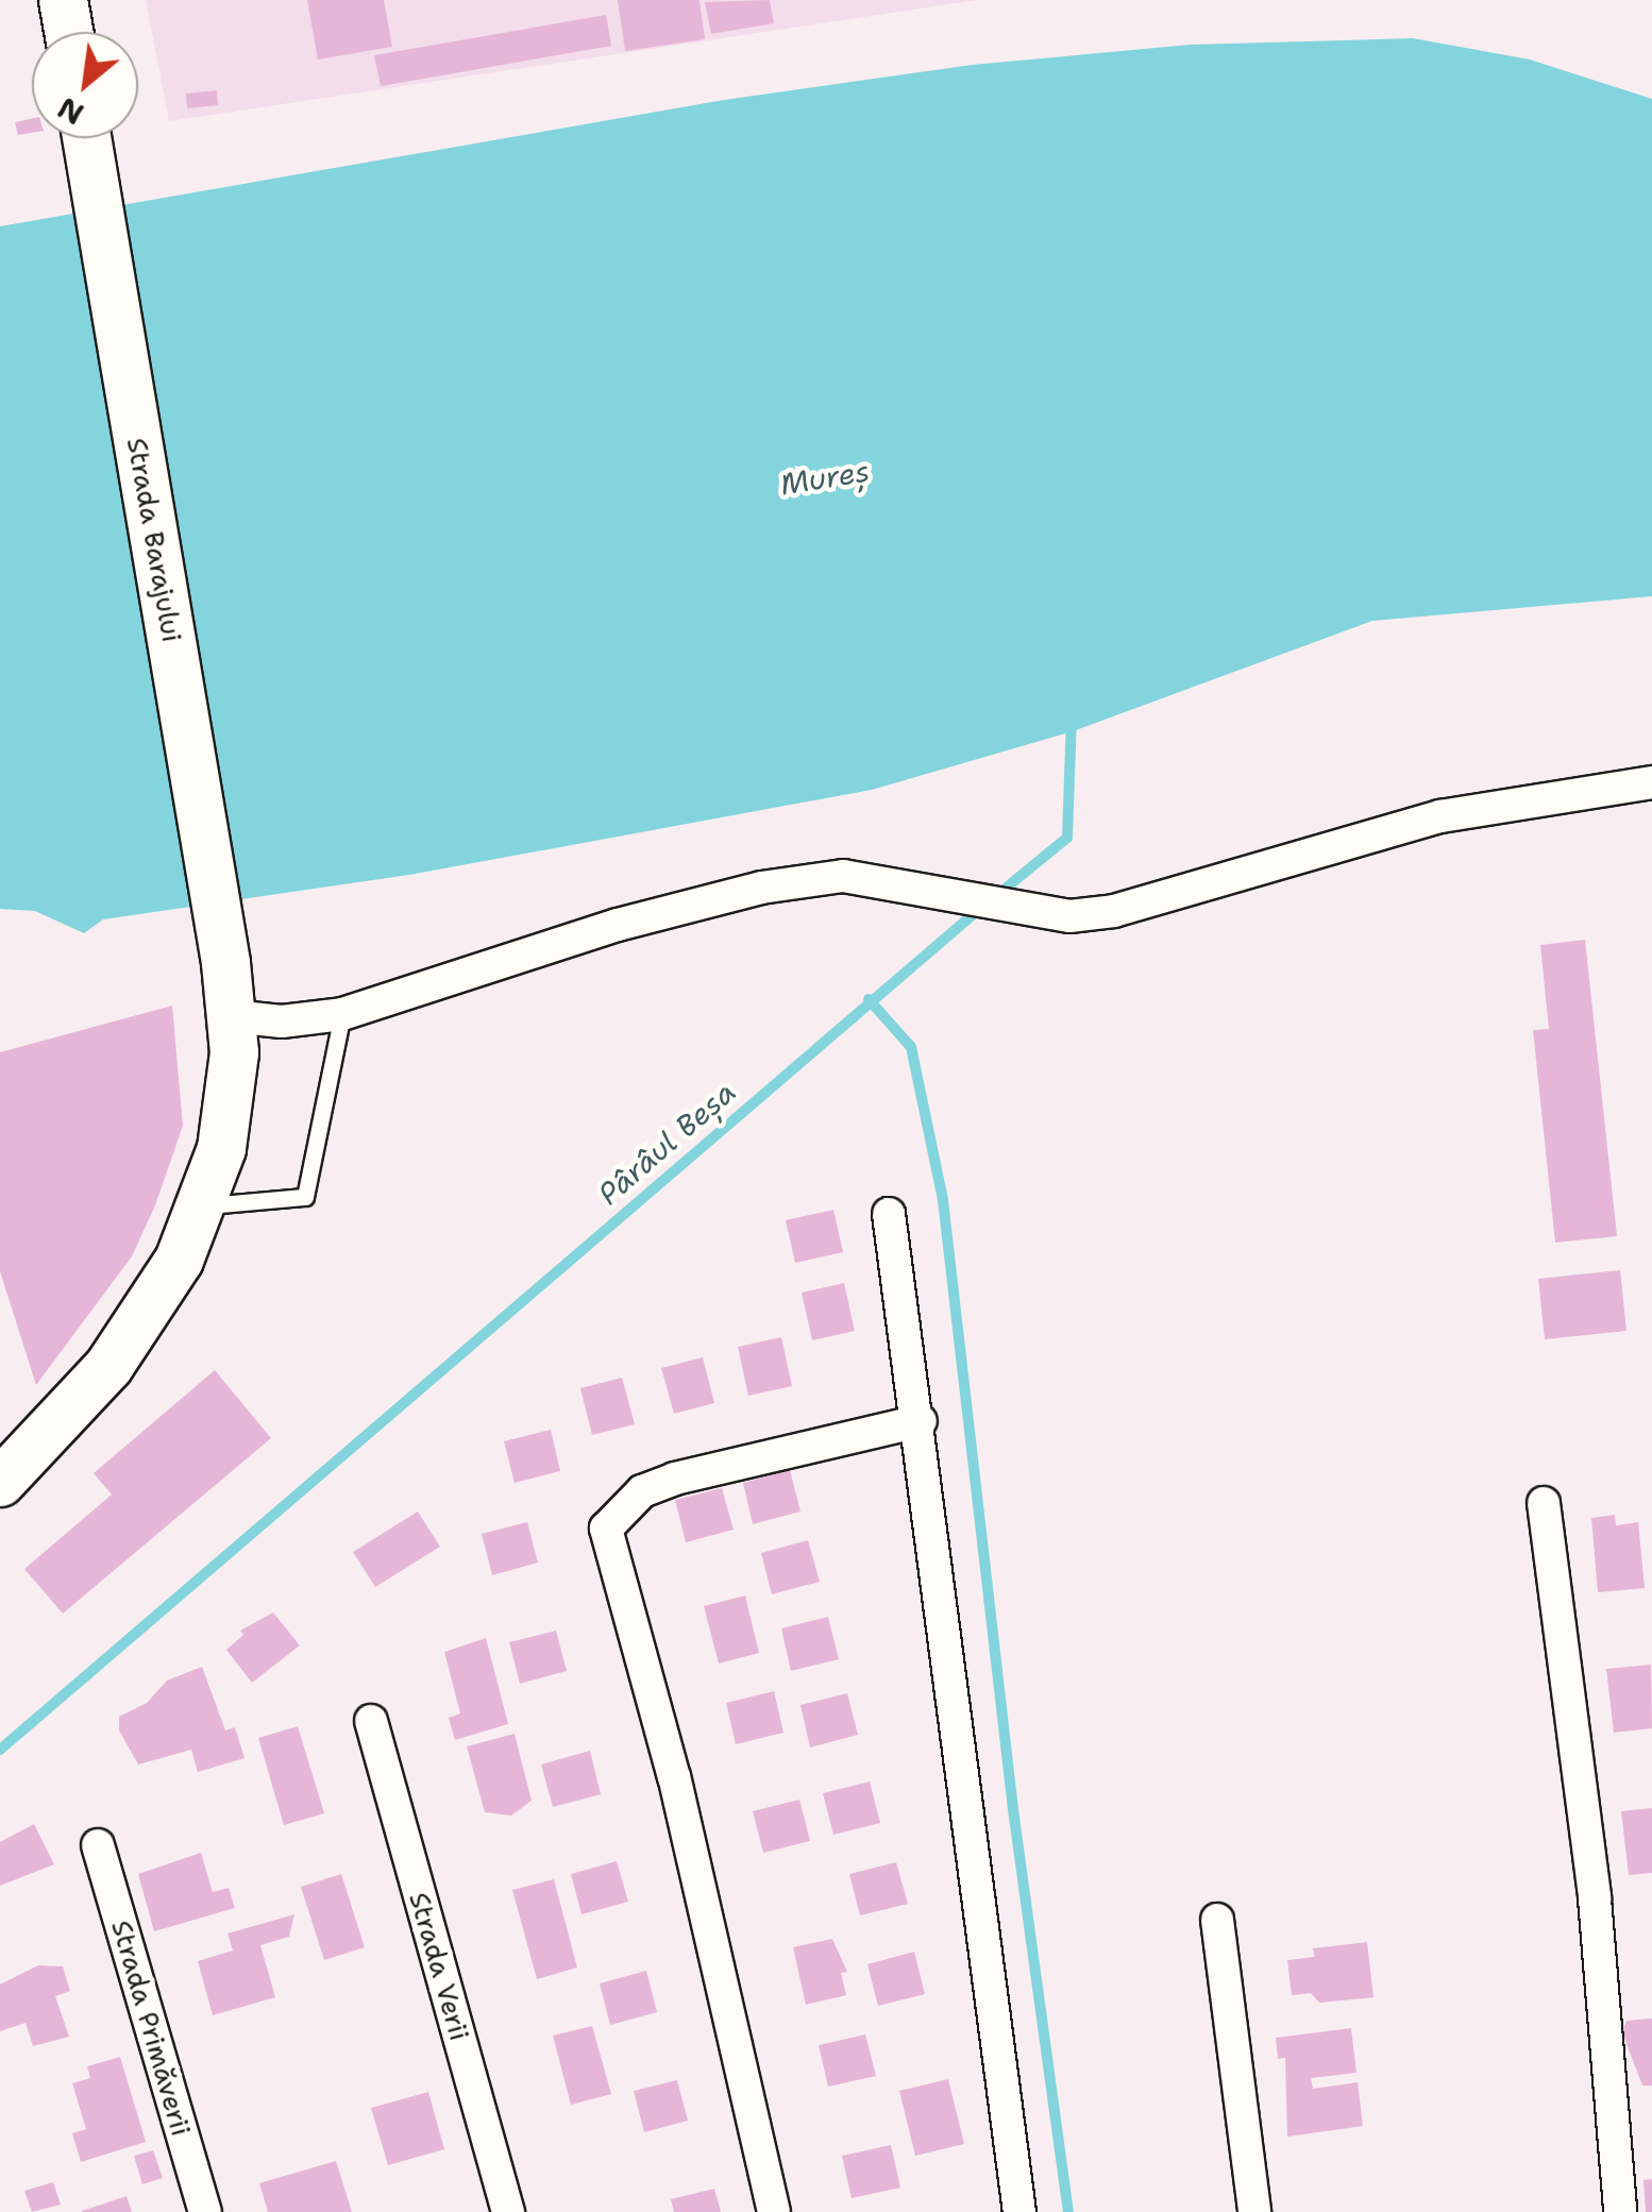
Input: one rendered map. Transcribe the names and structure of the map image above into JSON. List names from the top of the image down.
{
  "streets": {
    "main road": ["Strada Barajului"],
    "street": ["Strada Verii", "Strada Primăverii"]
  },
  "water": ["Mureș", "Pârâul Beșa"],
  "north": "bottom left"
}
